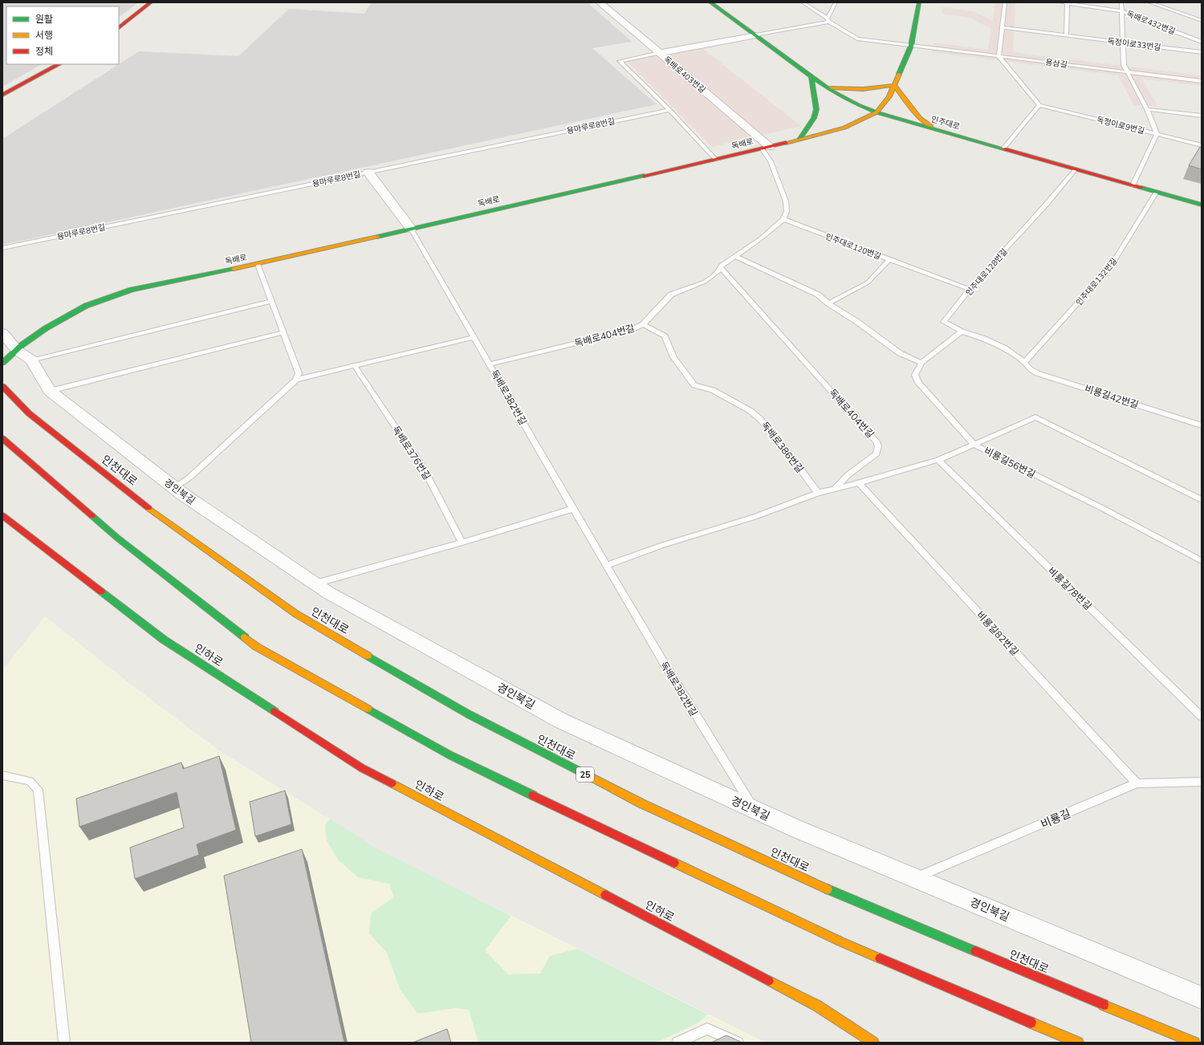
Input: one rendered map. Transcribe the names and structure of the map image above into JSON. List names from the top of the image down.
{
  "streets": {
    "main road": [
      "인주대로",
      "독배로",
      "인천대로",
      "인하로",
      "25"
    ],
    "street": ["독배로403번길", "경인북길"],
    "lane": [
      "독배로432번길",
      "독정이로33번길",
      "용삼길",
      "독정이로9번길",
      "용마루로8번길",
      "인주대로120번길",
      "인주대로128번길",
      "인주대로132번길",
      "독배로404번길",
      "비룡길42번길",
      "독배로382번길",
      "독배로386번길",
      "독배로376번길",
      "비룡길56번길",
      "비룡길78번길",
      "비룡길82번길",
      "비룡길"
    ]
  },
  "crossings": [
    ["용삼길", "독배로"],
    ["독배로403번길", "독배로"],
    ["인주대로", "독배로"],
    ["인주대로", "인주대로128번길"],
    ["인주대로", "인주대로132번길"],
    ["독배로", "독배로382번길"],
    ["독배로", "경인북길"],
    ["인주대로120번길", "독배로404번길"],
    ["인주대로128번길", "비룡길42번길"],
    ["인주대로132번길", "비룡길42번길"],
    ["독배로404번길", "독배로382번길"],
    ["독배로404번길", "독배로386번길"],
    ["독배로382번길", "경인북길"],
    ["경인북길", "비룡길"],
    ["비룡길82번길", "비룡길"]
  ],
  "legend": ["원활", "서행", "정체"]
}
